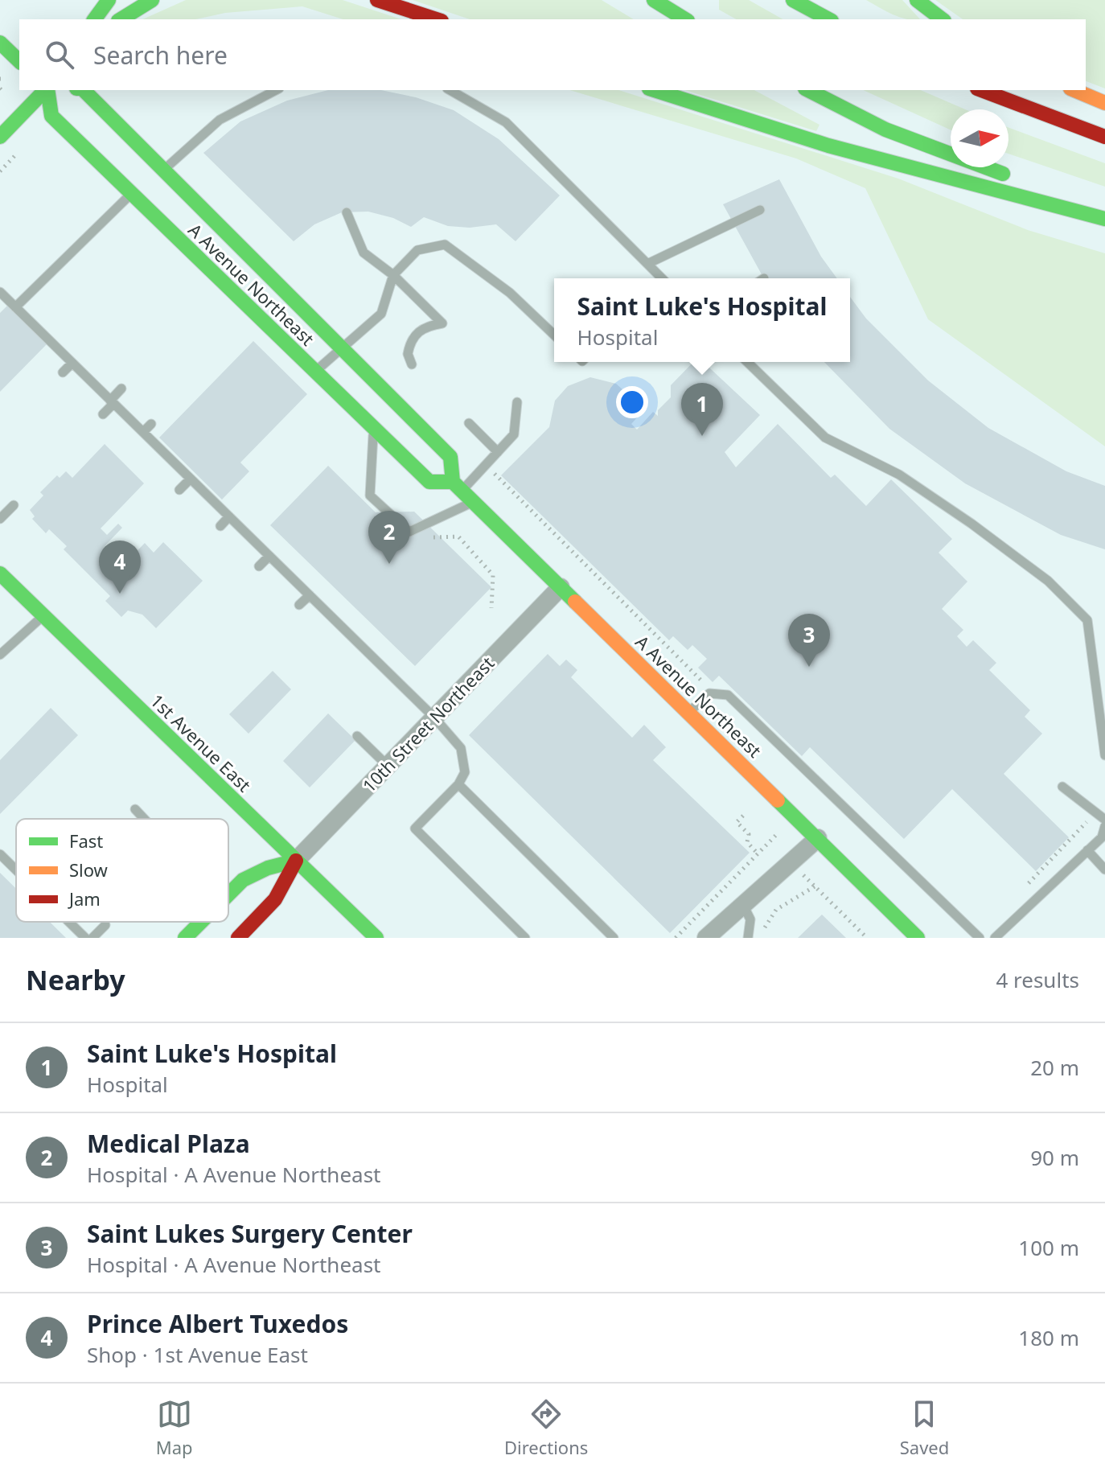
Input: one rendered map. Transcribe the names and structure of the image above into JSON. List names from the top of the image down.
{
  "streets": {
    "main road": ["A Avenue Northeast", "1st Avenue East"],
    "street": ["10th Street Northeast"]
  },
  "crossings": [
    ["A Avenue Northeast", "10th Street Northeast"],
    ["10th Street Northeast", "1st Avenue East"]
  ],
  "legend": ["Fast", "Slow", "Jam"],
  "north": "right",
  "page": {
    "search": "Search here",
    "popup": ["Saint Luke's Hospital", "Hospital"],
    "pins": [
      "1",
      "2",
      "4",
      "3"
    ],
    "heading": ["Nearby", "4 results"],
    "list": [
      {
        "mark": "1",
        "name": "Saint Luke's Hospital",
        "note": "Hospital",
        "value": "20 m"
      },
      {
        "mark": "2",
        "name": "Medical Plaza",
        "note": "Hospital · A Avenue Northeast",
        "value": "90 m"
      },
      {
        "mark": "3",
        "name": "Saint Lukes Surgery Center",
        "note": "Hospital · A Avenue Northeast",
        "value": "100 m"
      },
      {
        "mark": "4",
        "name": "Prince Albert Tuxedos",
        "note": "Shop · 1st Avenue East",
        "value": "180 m"
      }
    ],
    "nav": ["Map", "Directions", "Saved"]
  }
}
